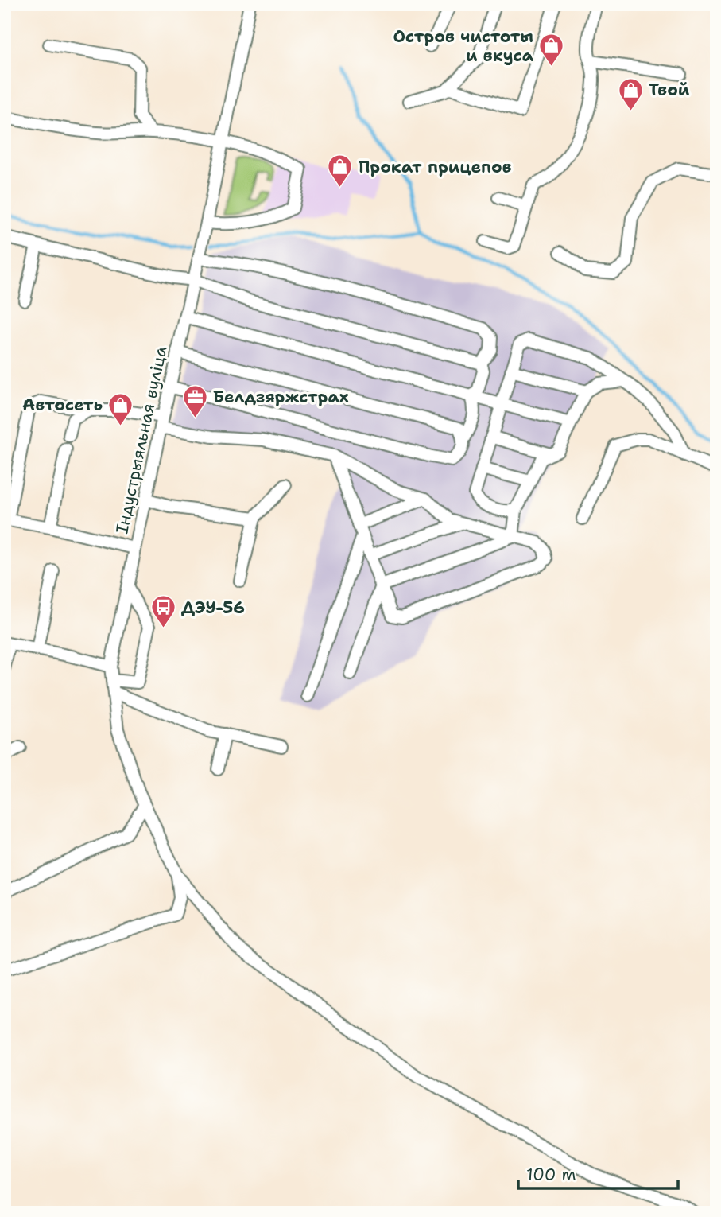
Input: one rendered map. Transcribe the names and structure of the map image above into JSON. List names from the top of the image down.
{
  "streets": {
    "street": ["Індустрыяльная вуліца"]
  },
  "places": {
    "shop": [
      "Остров чистоты и вкуса",
      "Твой",
      "Прокат прицепов",
      "Автосеть"
    ],
    "office": ["Белдзяржстрах"],
    "bus stop": ["ДЭУ-56"]
  },
  "scale_bar": "100 m"
}
